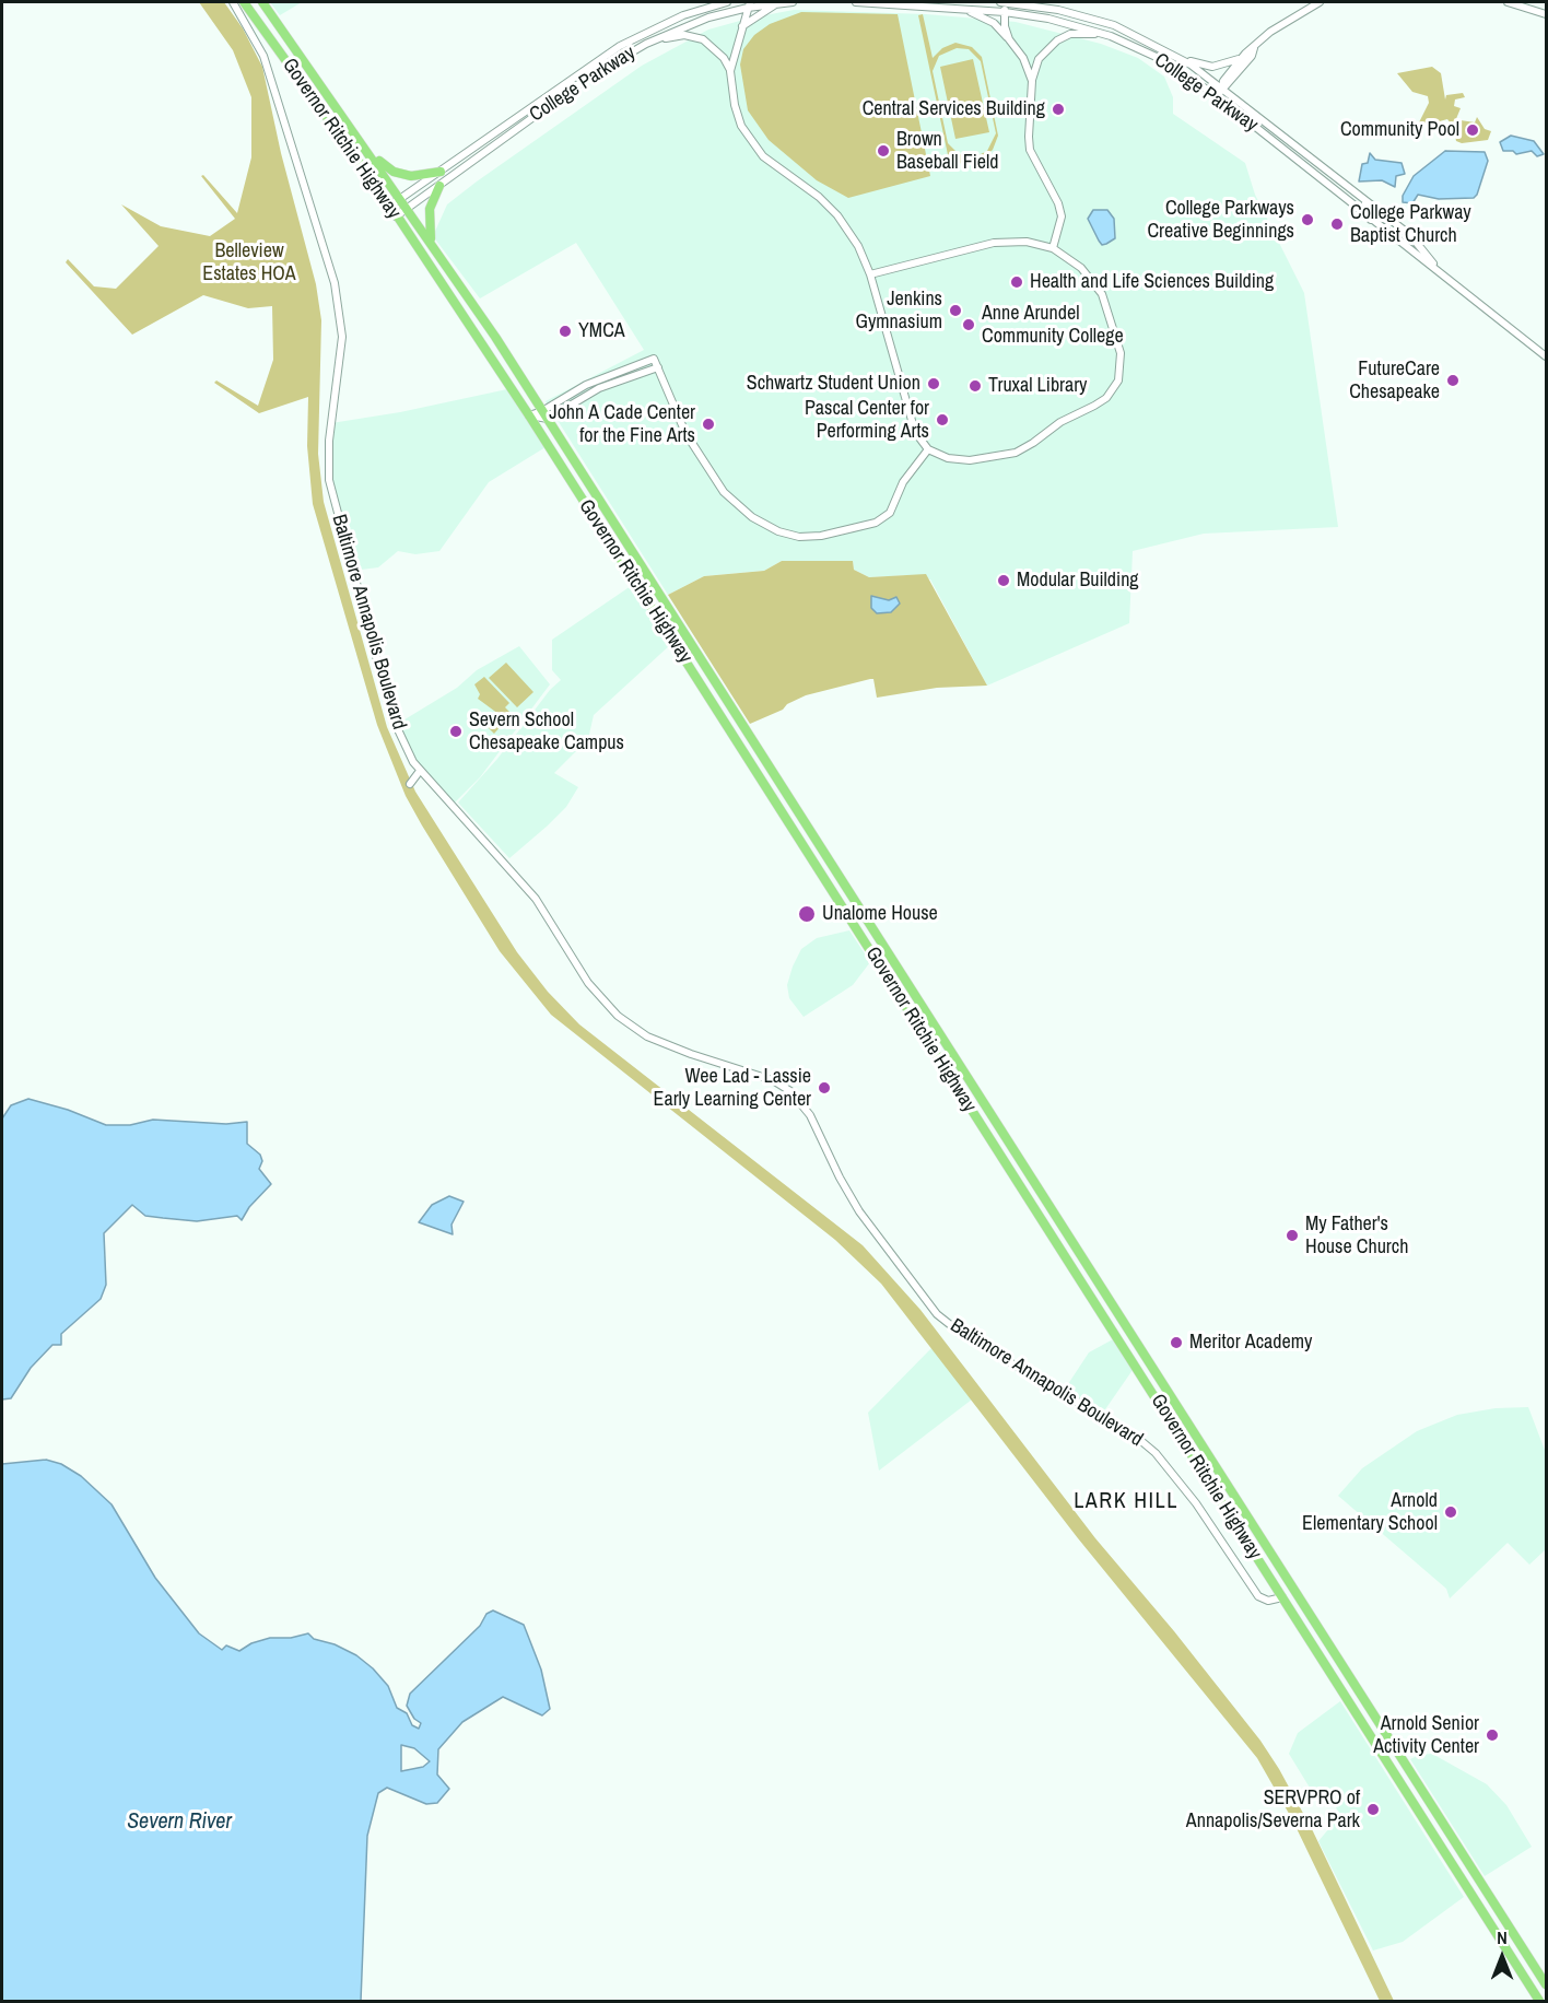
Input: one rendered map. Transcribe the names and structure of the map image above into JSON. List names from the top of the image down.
{
  "streets": {
    "highway": ["Governor Ritchie Highway"],
    "street": ["College Parkway", "Baltimore Annapolis Boulevard"]
  },
  "crossings": [
    ["College Parkway", "Governor Ritchie Highway"],
    ["Governor Ritchie Highway", "Baltimore Annapolis Boulevard"]
  ],
  "districts": ["LARK HILL"],
  "water": ["Severn River"],
  "parks": ["Belleview Estates HOA"],
  "places": [
    "Central Services Building",
    "Community Pool",
    "Brown Baseball Field",
    "College Parkways Creative Beginnings",
    "College Parkway Baptist Church",
    "Health and Life Sciences Building",
    "Jenkins Gymnasium",
    "Anne Arundel Community College",
    "YMCA",
    "FutureCare Chesapeake",
    "Schwartz Student Union",
    "Truxal Library",
    "Pascal Center for Performing Arts",
    "John A Cade Center for the Fine Arts",
    "Modular Building",
    "Severn School Chesapeake Campus",
    "Unalome House",
    "Wee Lad - Lassie Early Learning Center",
    "My Father's House Church",
    "Meritor Academy",
    "Arnold Elementary School",
    "Arnold Senior Activity Center",
    "SERVPRO of Annapolis/Severna Park"
  ],
  "north": "top"
}
